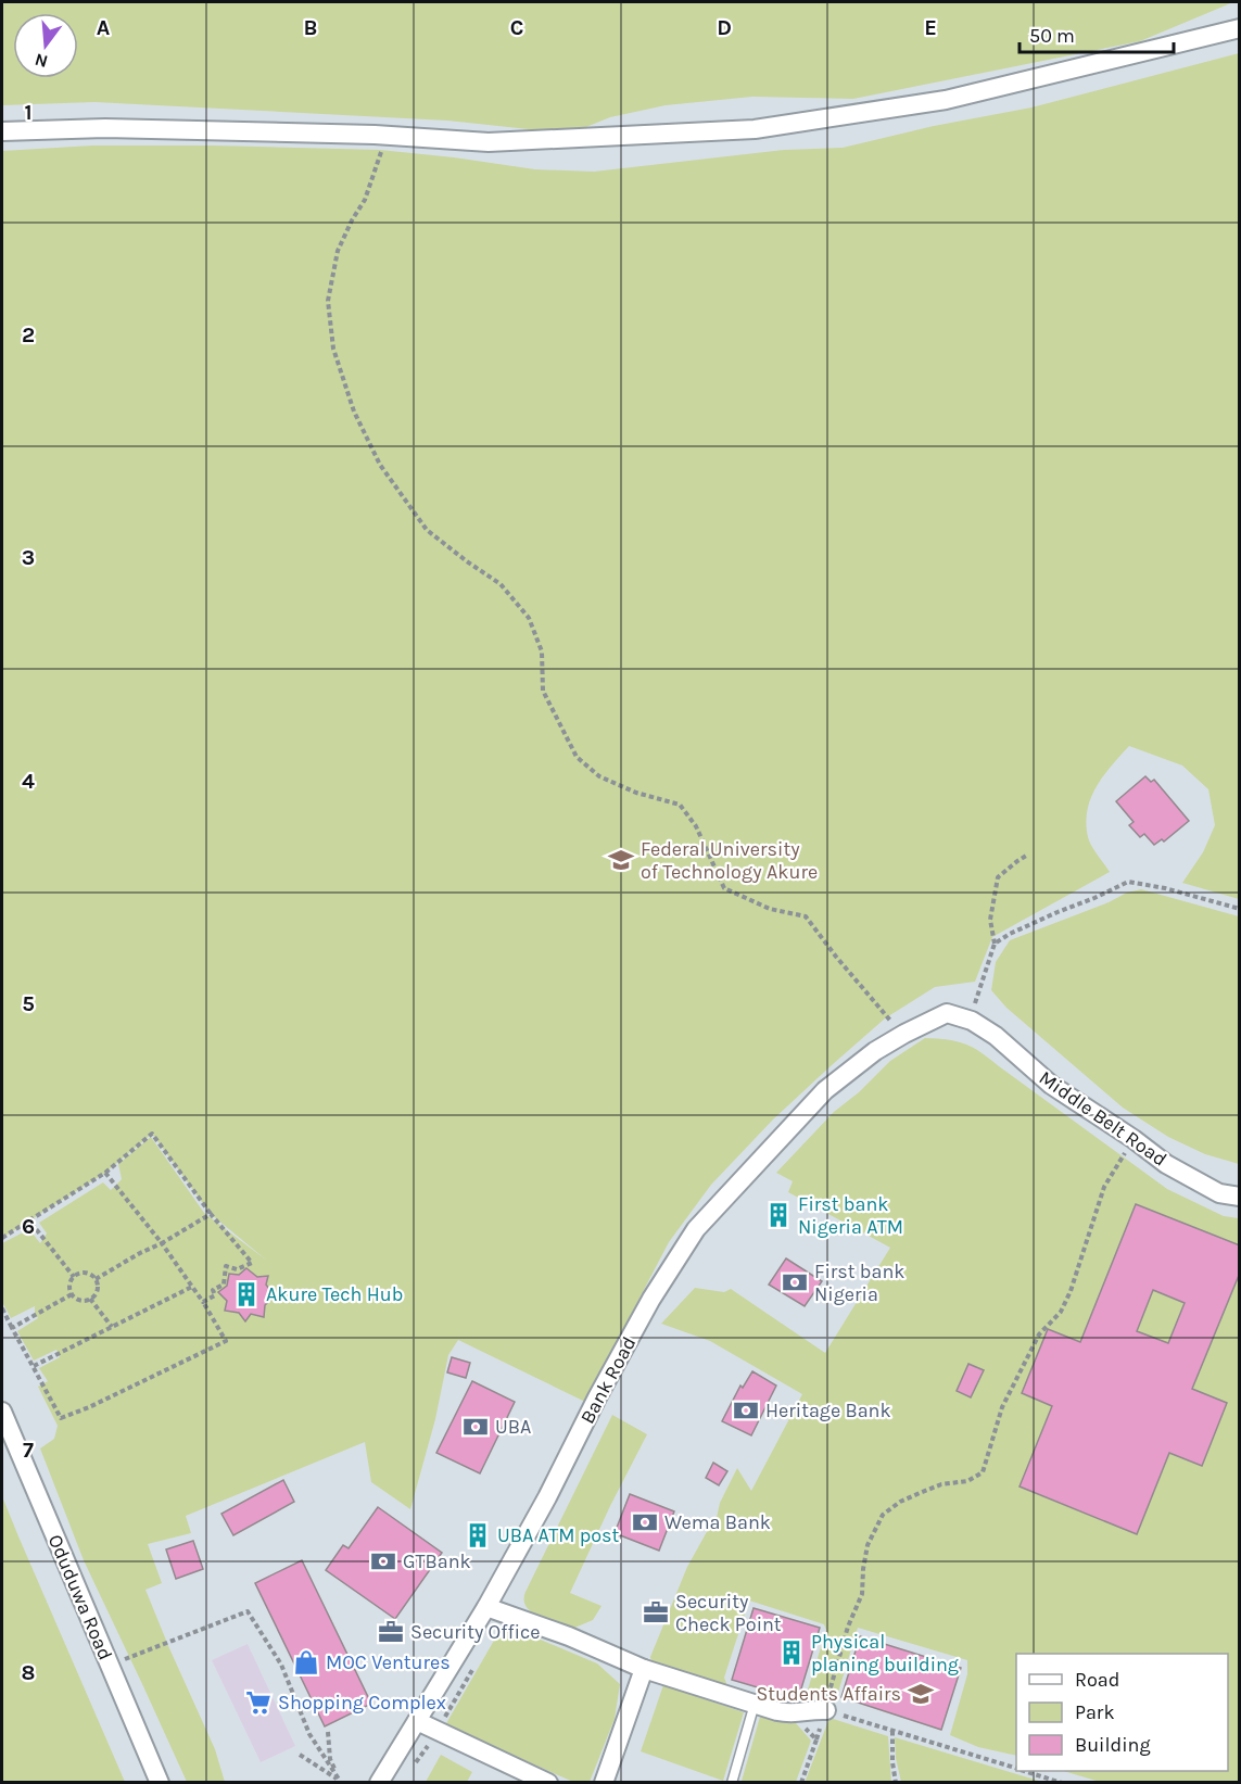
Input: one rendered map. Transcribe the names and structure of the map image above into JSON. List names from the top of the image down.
{
  "streets": {
    "street": ["Middle Belt Road", "Bank Road", "Oduduwa Road"]
  },
  "crossings": [
    ["Middle Belt Road", "Bank Road"]
  ],
  "places": {
    "school or university": ["Federal University of Technology Akure", "Students Affairs"],
    "building": [
      "First bank Nigeria ATM",
      "Akure Tech Hub",
      "UBA ATM post",
      "Physical planing building"
    ],
    "bank": [
      "First bank Nigeria",
      "Heritage Bank",
      "UBA",
      "Wema Bank",
      "GTBank"
    ],
    "office": ["Security Check Point", "Security Office"],
    "shop": ["MOC Ventures"],
    "supermarket": ["Shopping Complex"]
  },
  "legend": ["Road", "Park", "Building"],
  "scale_bar": "50 m",
  "north": "bottom",
  "grid": {
    "columns": [
      "A",
      "B",
      "C",
      "D",
      "E"
    ],
    "rows": [
      "1",
      "2",
      "3",
      "4",
      "5",
      "6",
      "7",
      "8"
    ]
  }
}
